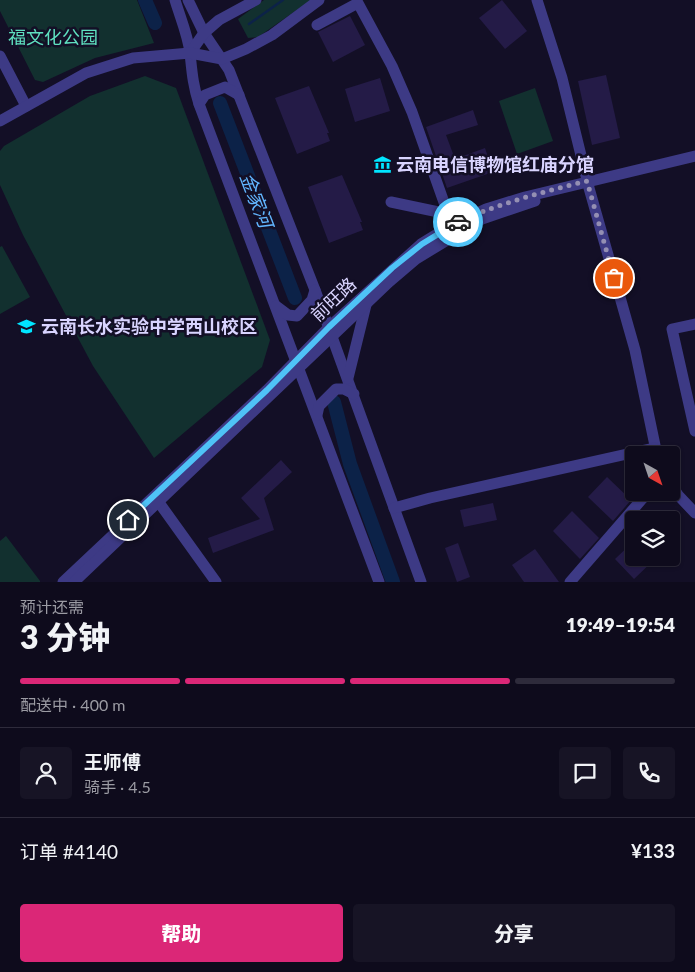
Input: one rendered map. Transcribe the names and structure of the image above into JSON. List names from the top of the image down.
{
  "streets": {
    "street": ["前旺路"]
  },
  "water": ["金家河"],
  "parks": ["福文化公园"],
  "places": {
    "museum": ["云南电信博物馆红庙分馆"],
    "school or university": ["云南长水实验中学西山校区"]
  },
  "north": "bottom right",
  "page": {
    "heading": ["3 分钟", "预计还需", "19:49–19:54"],
    "panel": [
      "王师傅",
      "骑手 · 4.5",
      "订单 #4140",
      "¥133"
    ],
    "bar": "配送中 · 400 m",
    "buttons": ["帮助", "分享"]
  }
}
